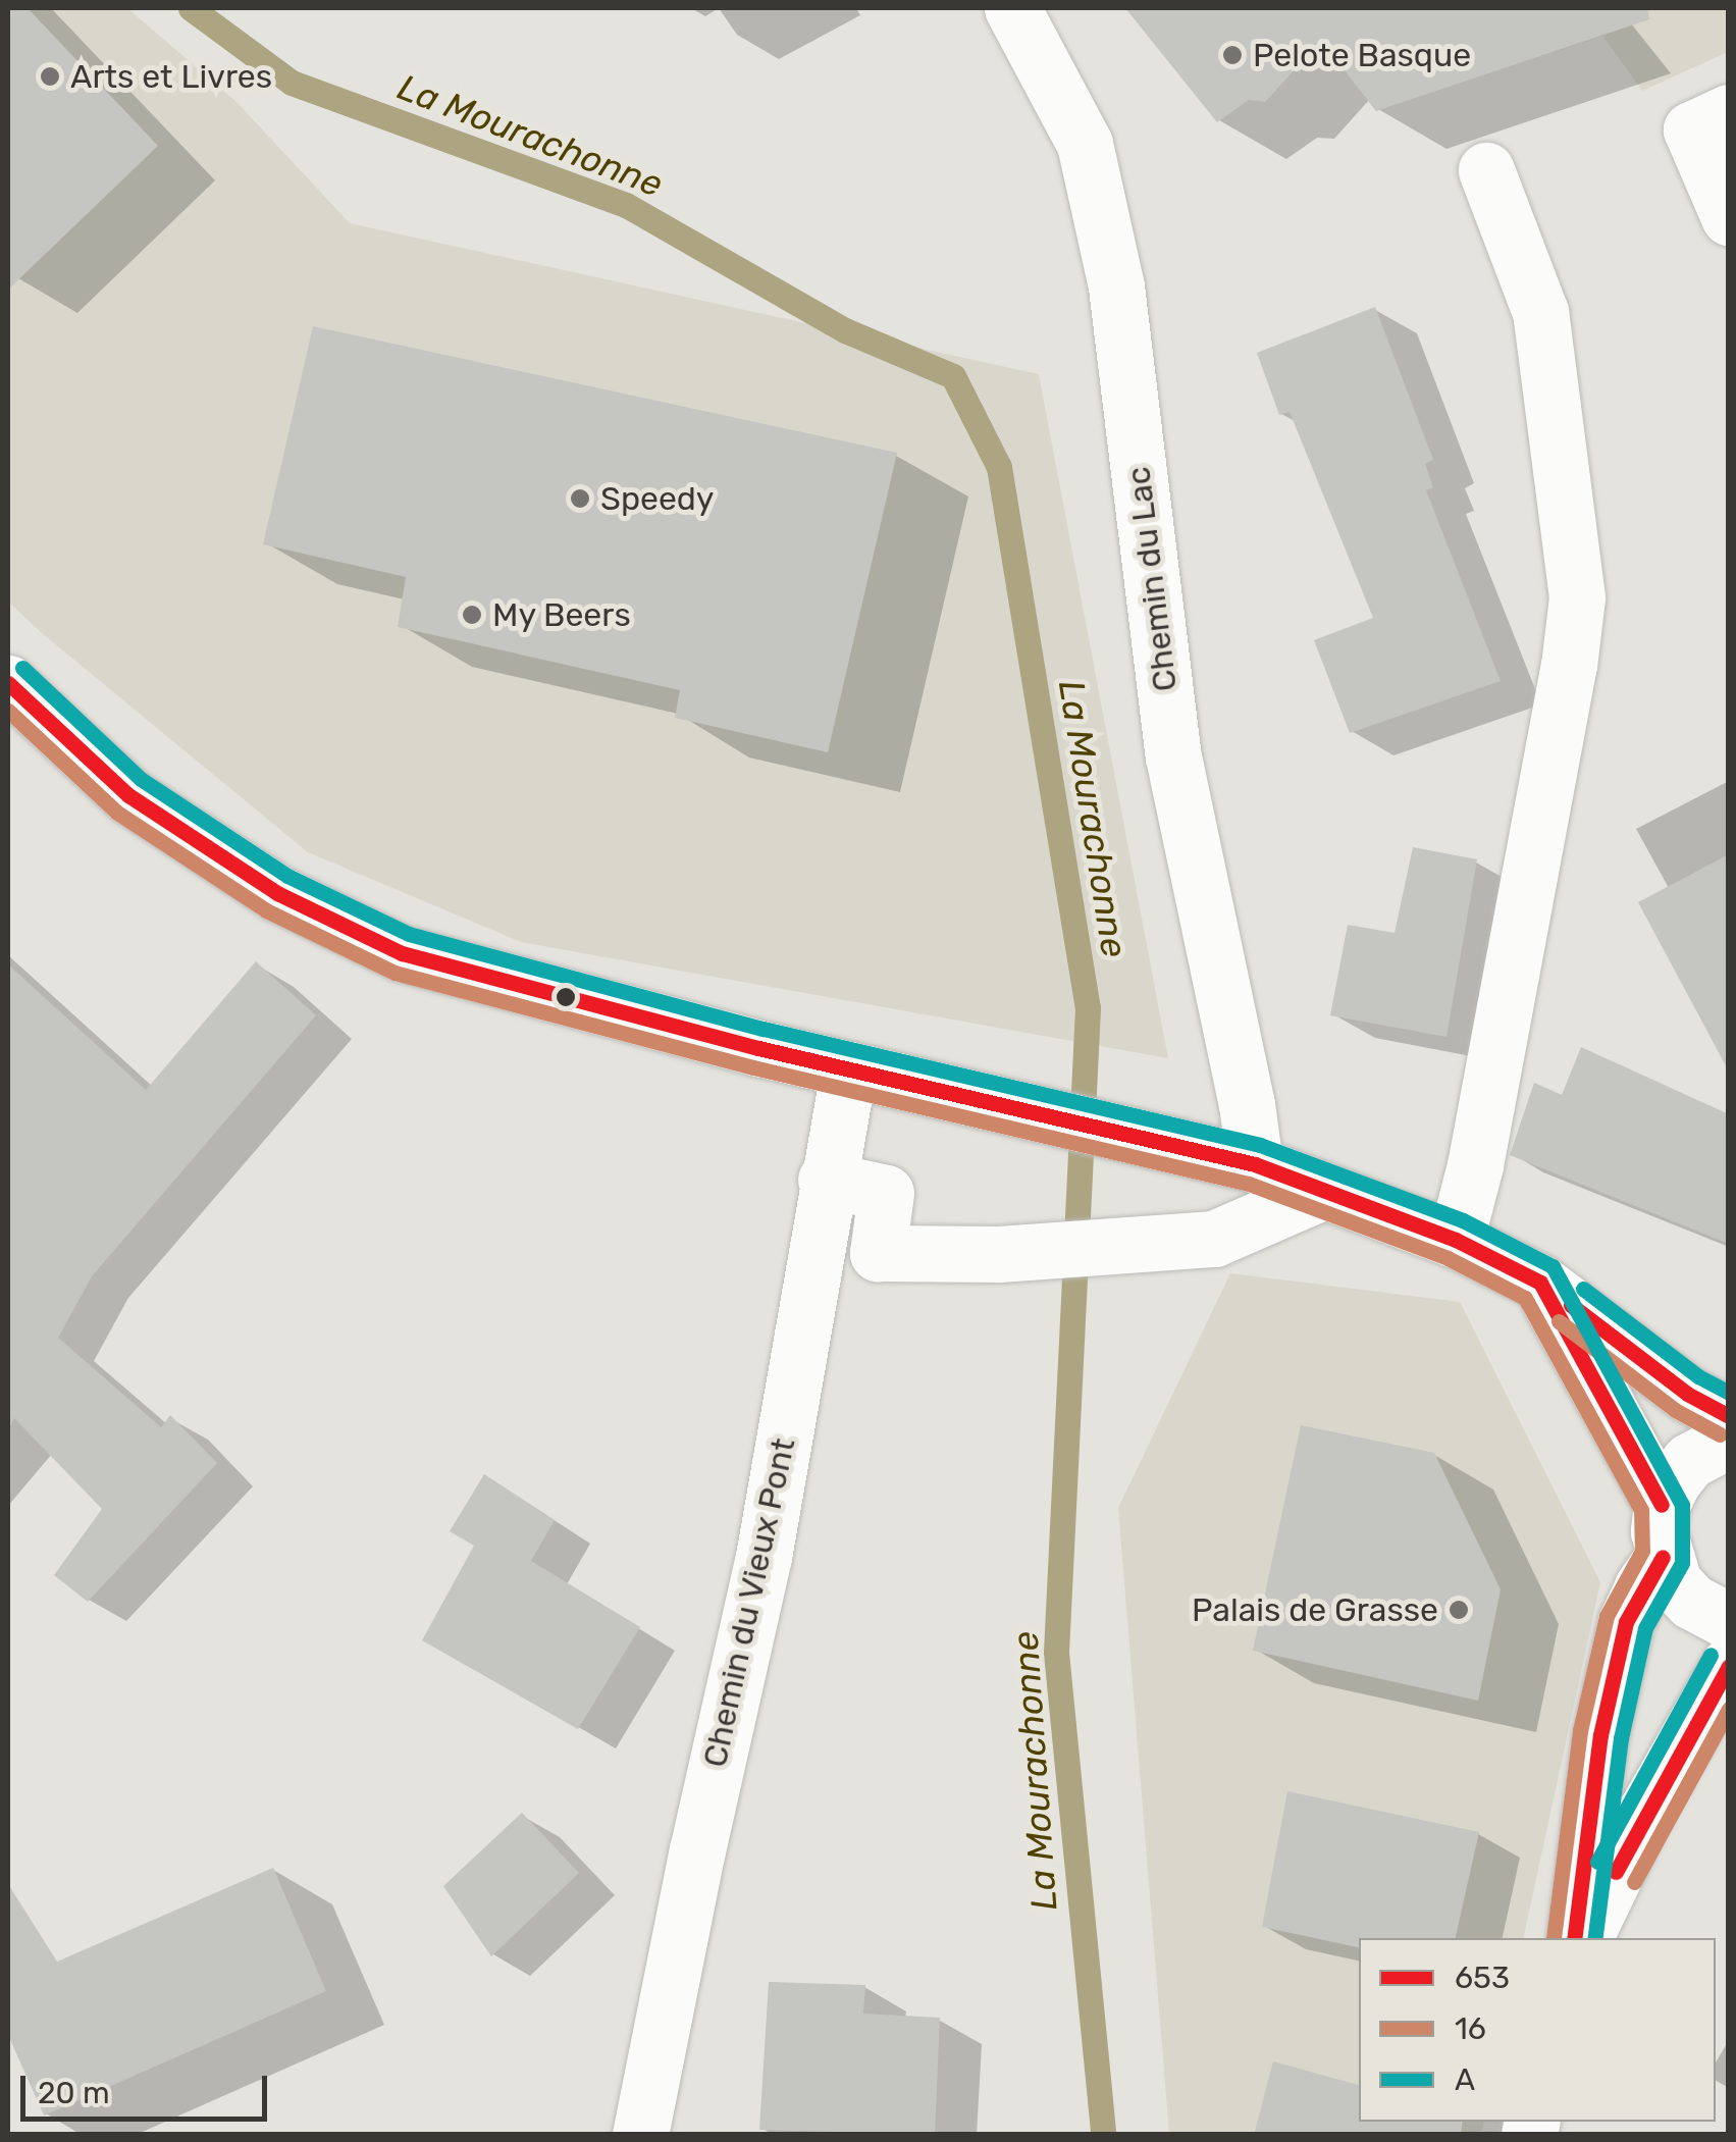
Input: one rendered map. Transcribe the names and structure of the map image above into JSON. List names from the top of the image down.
{
  "streets": {
    "street": ["Chemin du Lac", "Chemin du Vieux Pont"]
  },
  "water": ["La Mourachonne"],
  "places": [
    "Pelote Basque",
    "Arts et Livres",
    "Speedy",
    "My Beers",
    "Palais de Grasse"
  ],
  "lines": ["transit line A", "transit line 653", "transit line 16"],
  "legend": ["653", "16", "A"],
  "scale_bar": "20 m"
}
